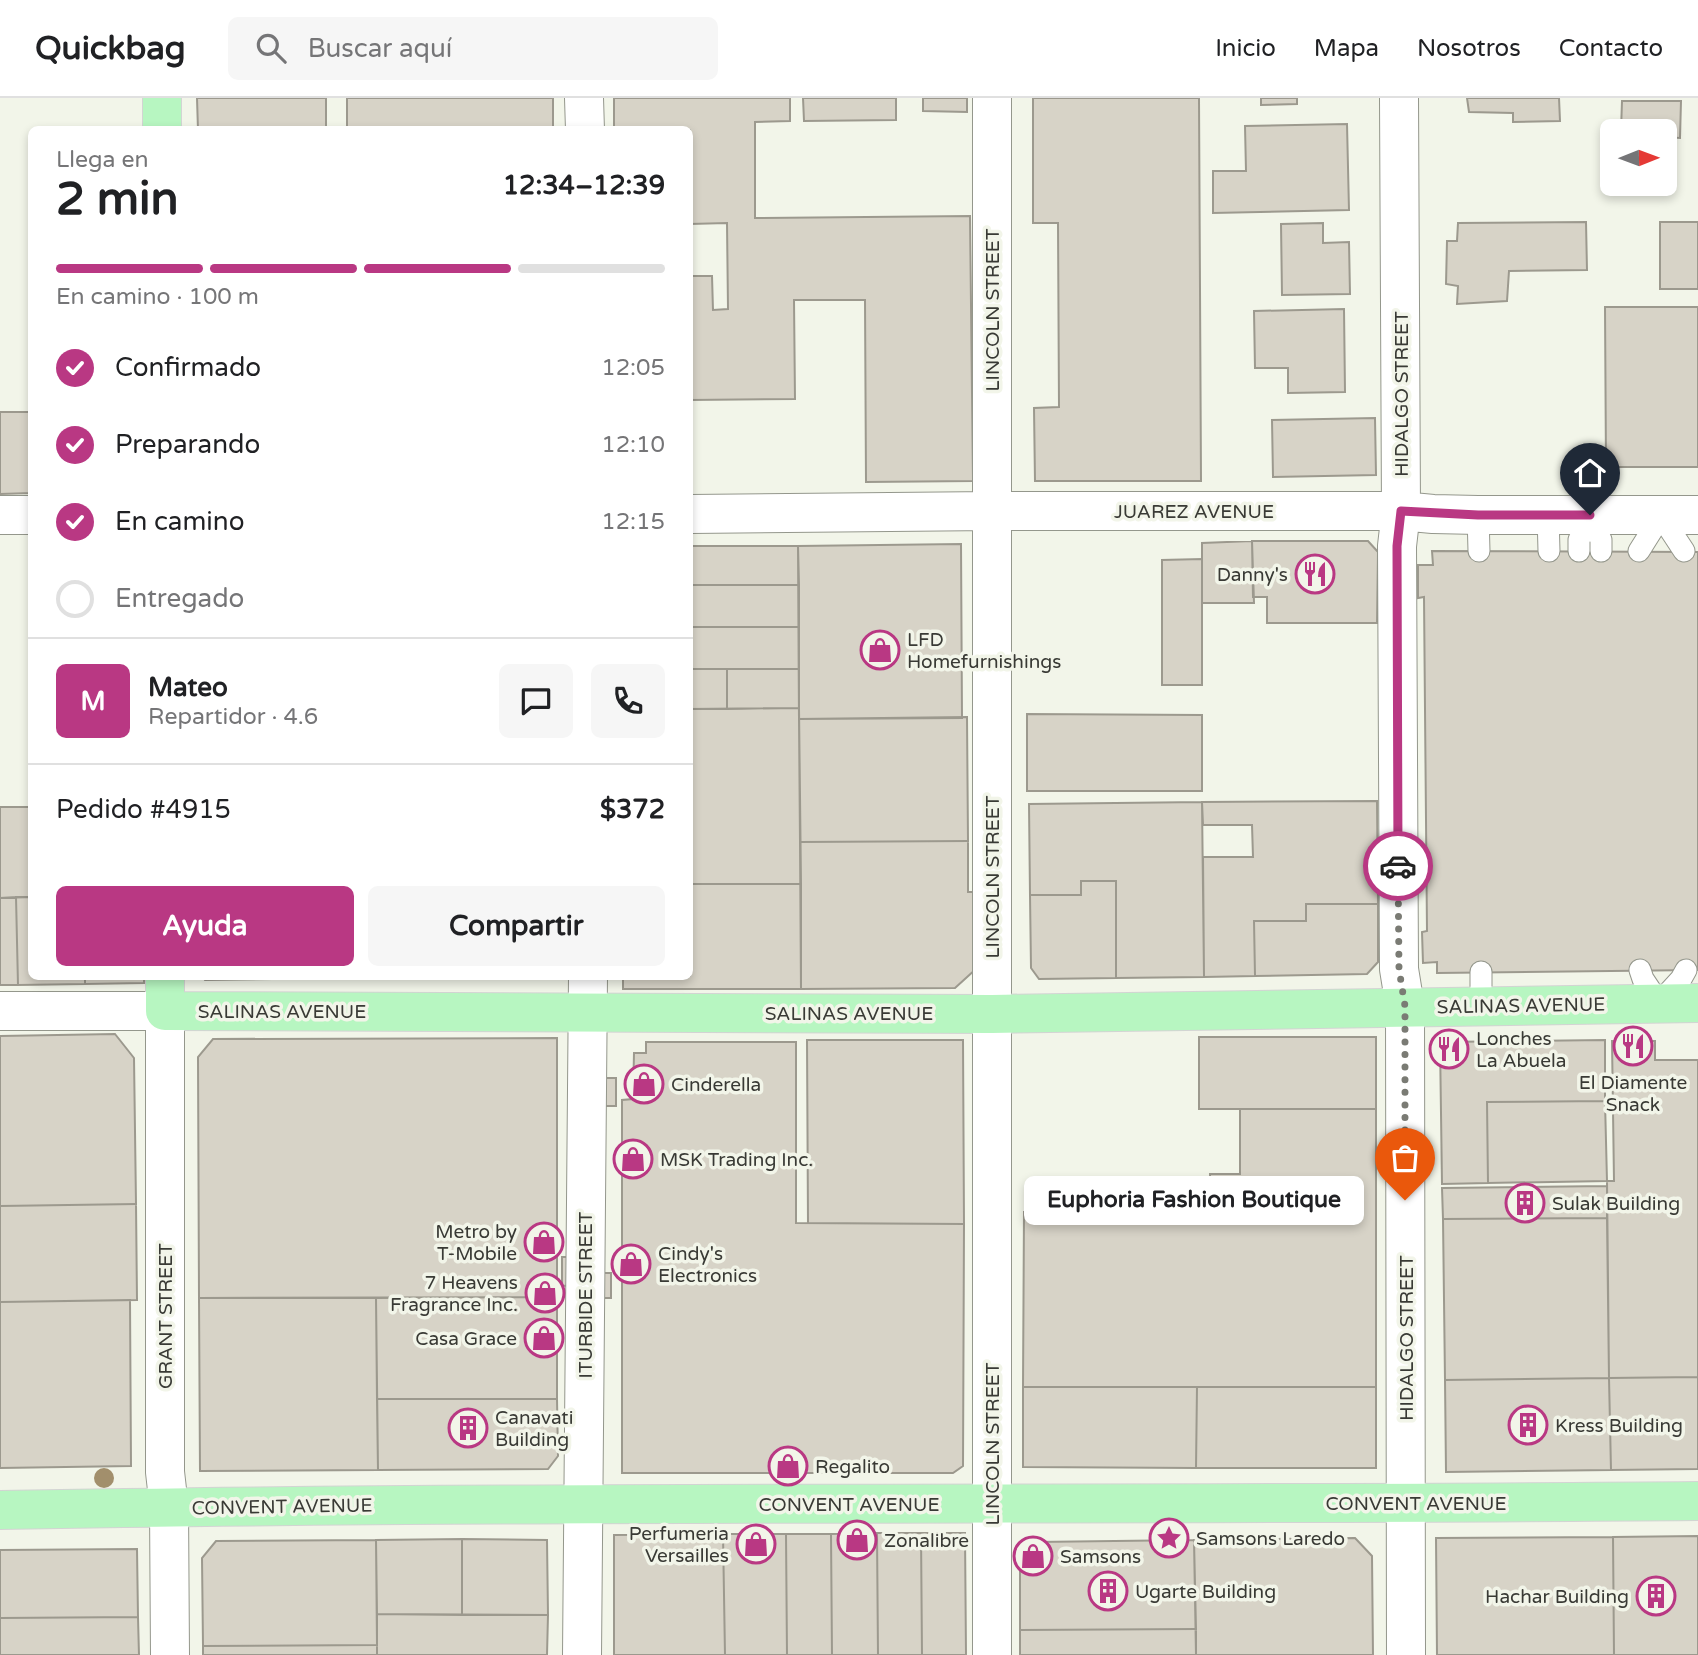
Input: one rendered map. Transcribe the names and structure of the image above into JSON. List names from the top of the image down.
{
  "streets": {
    "main road": ["SALINAS AVENUE", "CONVENT AVENUE"],
    "street": [
      "LINCOLN STREET",
      "HIDALGO STREET",
      "JUAREZ AVENUE",
      "ITURBIDE STREET",
      "GRANT STREET"
    ]
  },
  "crossings": [
    ["LINCOLN STREET", "JUAREZ AVENUE"],
    ["LINCOLN STREET", "SALINAS AVENUE"],
    ["LINCOLN STREET", "CONVENT AVENUE"],
    ["HIDALGO STREET", "JUAREZ AVENUE"],
    ["HIDALGO STREET", "SALINAS AVENUE"],
    ["HIDALGO STREET", "CONVENT AVENUE"],
    ["SALINAS AVENUE", "ITURBIDE STREET"],
    ["SALINAS AVENUE", "GRANT STREET"],
    ["ITURBIDE STREET", "CONVENT AVENUE"],
    ["GRANT STREET", "CONVENT AVENUE"]
  ],
  "places": {
    "restaurant": ["Danny's", "El Diamente Snack", "Lonches La Abuela"],
    "shop": [
      "LFD Homefurnishings",
      "Cinderella",
      "MSK Trading Inc.",
      "Metro by T-Mobile",
      "Cindy's Electronics",
      "7 Heavens Fragrance Inc.",
      "Casa Grace",
      "Regalito",
      "Zonalibre",
      "Perfumeria Versailles",
      "Samsons"
    ],
    "other": ["Euphoria Fashion Boutique"],
    "building": [
      "Sulak Building",
      "Kress Building",
      "Canavati Building",
      "Ugarte Building",
      "Hachar Building"
    ],
    "place": ["Samsons Laredo"]
  },
  "north": "right",
  "page": {
    "header": "Quickbag",
    "search": "Buscar aquí",
    "nav": [
      "Inicio",
      "Mapa",
      "Nosotros",
      "Contacto"
    ],
    "heading": ["2 min", "Llega en", "12:34–12:39"],
    "panel": [
      "Mateo",
      "Repartidor · 4.6",
      "Pedido #4915",
      "$372"
    ],
    "bar": "En camino · 100 m",
    "list": [
      ["Confirmado", "12:05"],
      ["Preparando", "12:10"],
      ["En camino", "12:15"],
      "Entregado"
    ],
    "round": "M",
    "buttons": ["Ayuda", "Compartir"],
    "bubble": "Euphoria Fashion Boutique"
  }
}
